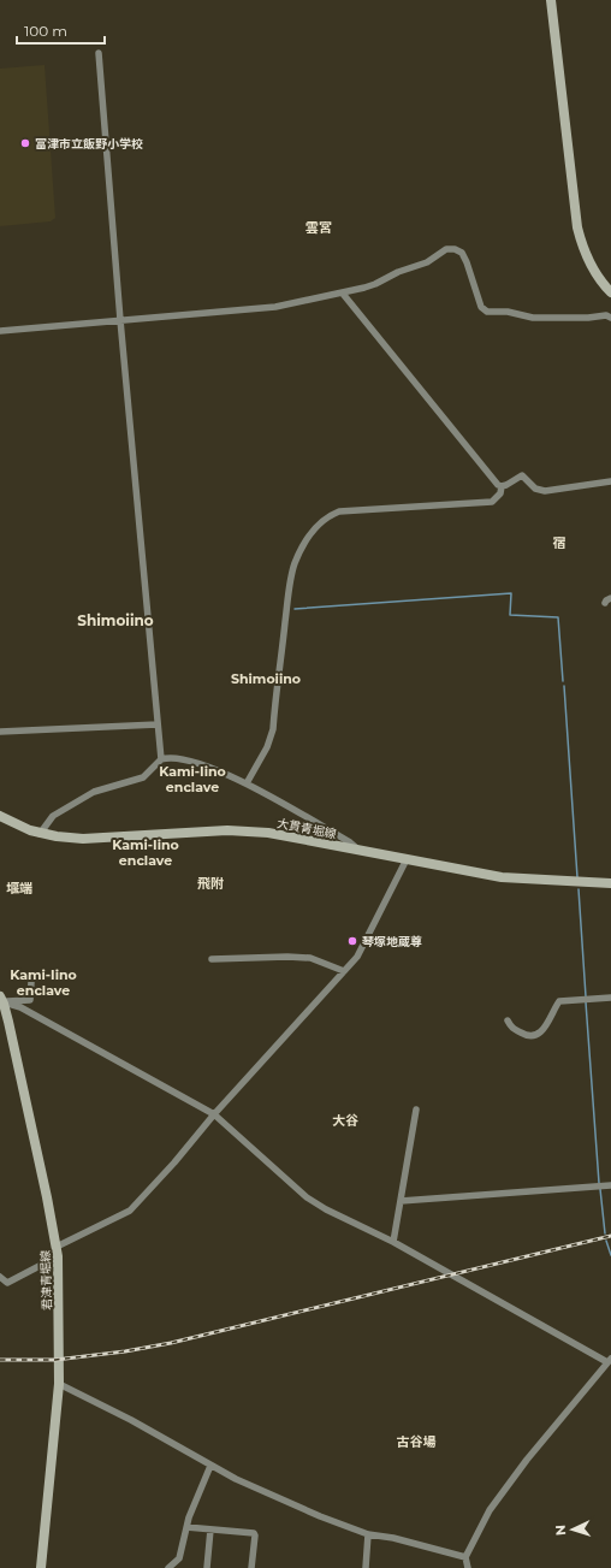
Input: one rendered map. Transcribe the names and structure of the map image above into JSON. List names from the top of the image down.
{
  "streets": {
    "main road": ["大貫青堀線", "君津青堀線"]
  },
  "districts": [
    "雲宮",
    "宿",
    "Shimoiino",
    "Shimoiino",
    "Kami-Iino enclave",
    "Kami-Iino enclave",
    "飛附",
    "堰端",
    "Kami-Iino enclave",
    "大谷",
    "古谷場"
  ],
  "places": ["富津市立飯野小学校", "琴塚地蔵尊"],
  "scale_bar": "100 m",
  "north": "left"
}
